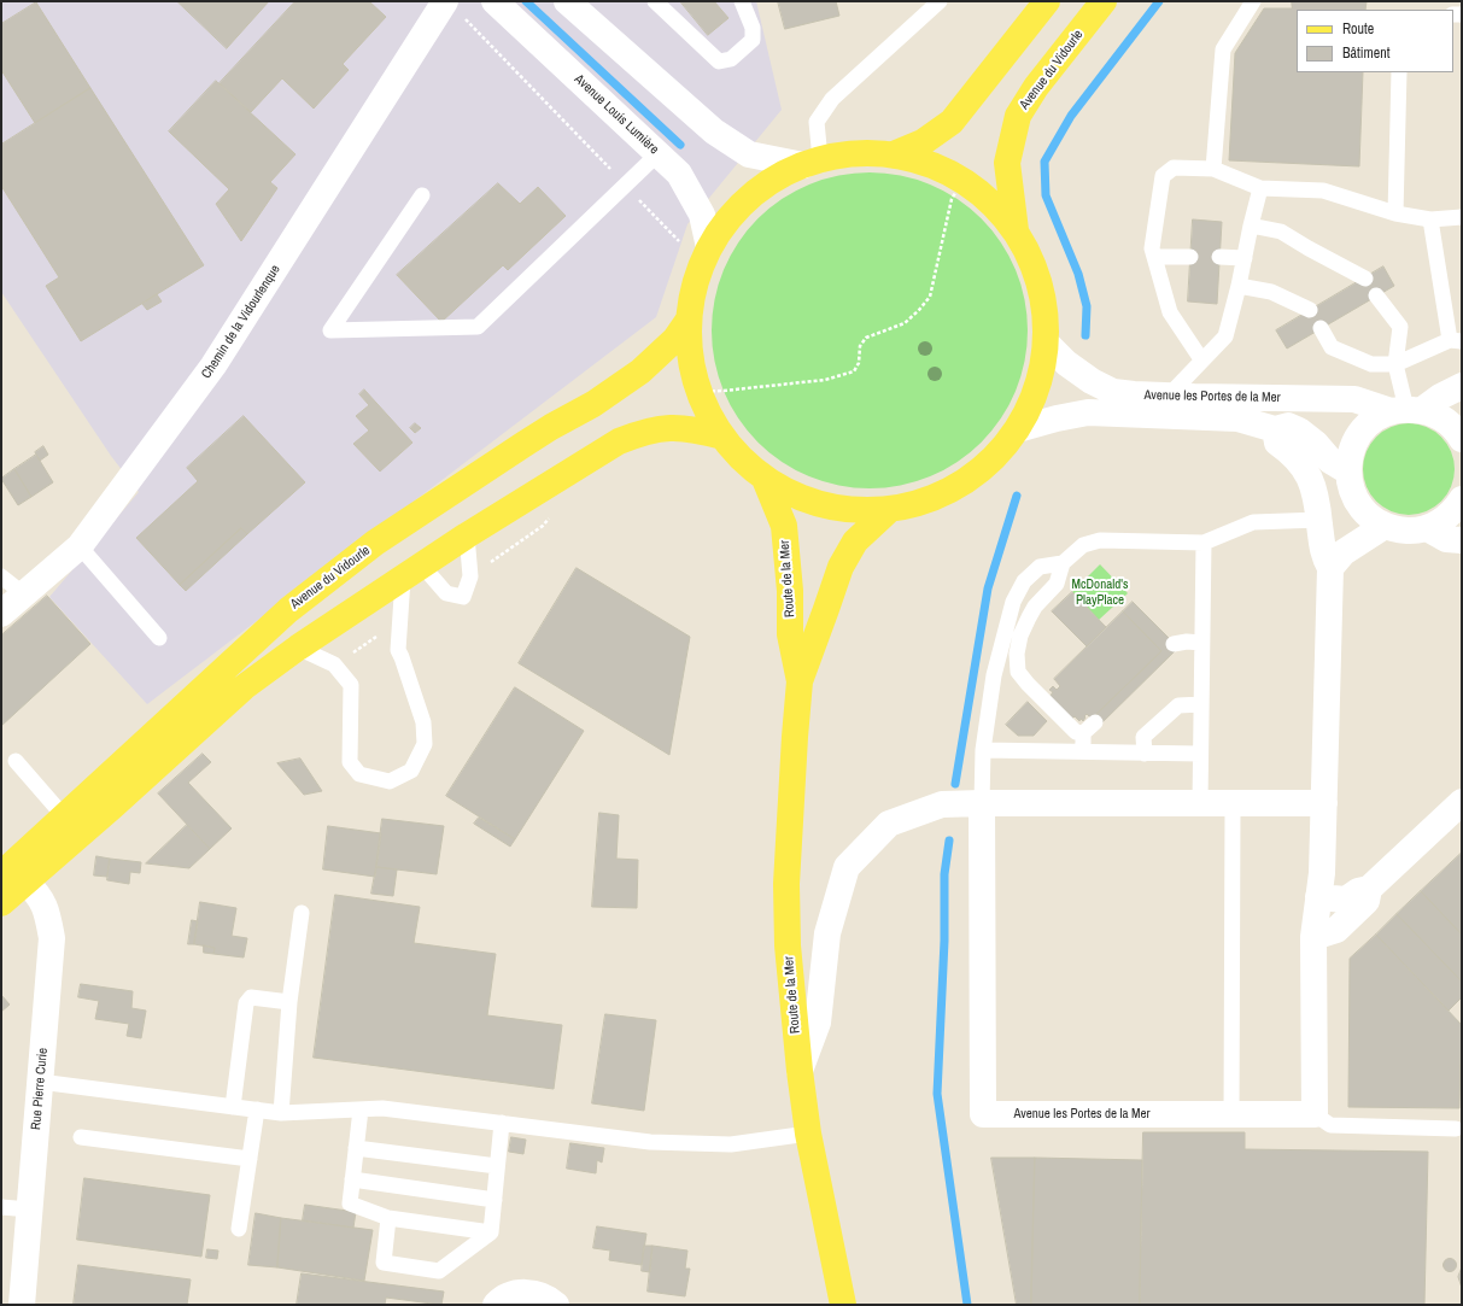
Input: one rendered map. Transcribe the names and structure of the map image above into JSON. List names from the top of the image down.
{
  "streets": {
    "main road": ["Avenue du Vidourle", "Route de la Mer"],
    "street": [
      "Avenue Louis Lumière",
      "Chemin de la Vidourlenque",
      "Avenue les Portes de la Mer",
      "Rue Pierre Curie"
    ]
  },
  "crossings": [
    ["Avenue du Vidourle", "Rue Pierre Curie"]
  ],
  "parks": ["McDonald's PlayPlace"],
  "legend": ["Route", "Bâtiment"]
}
